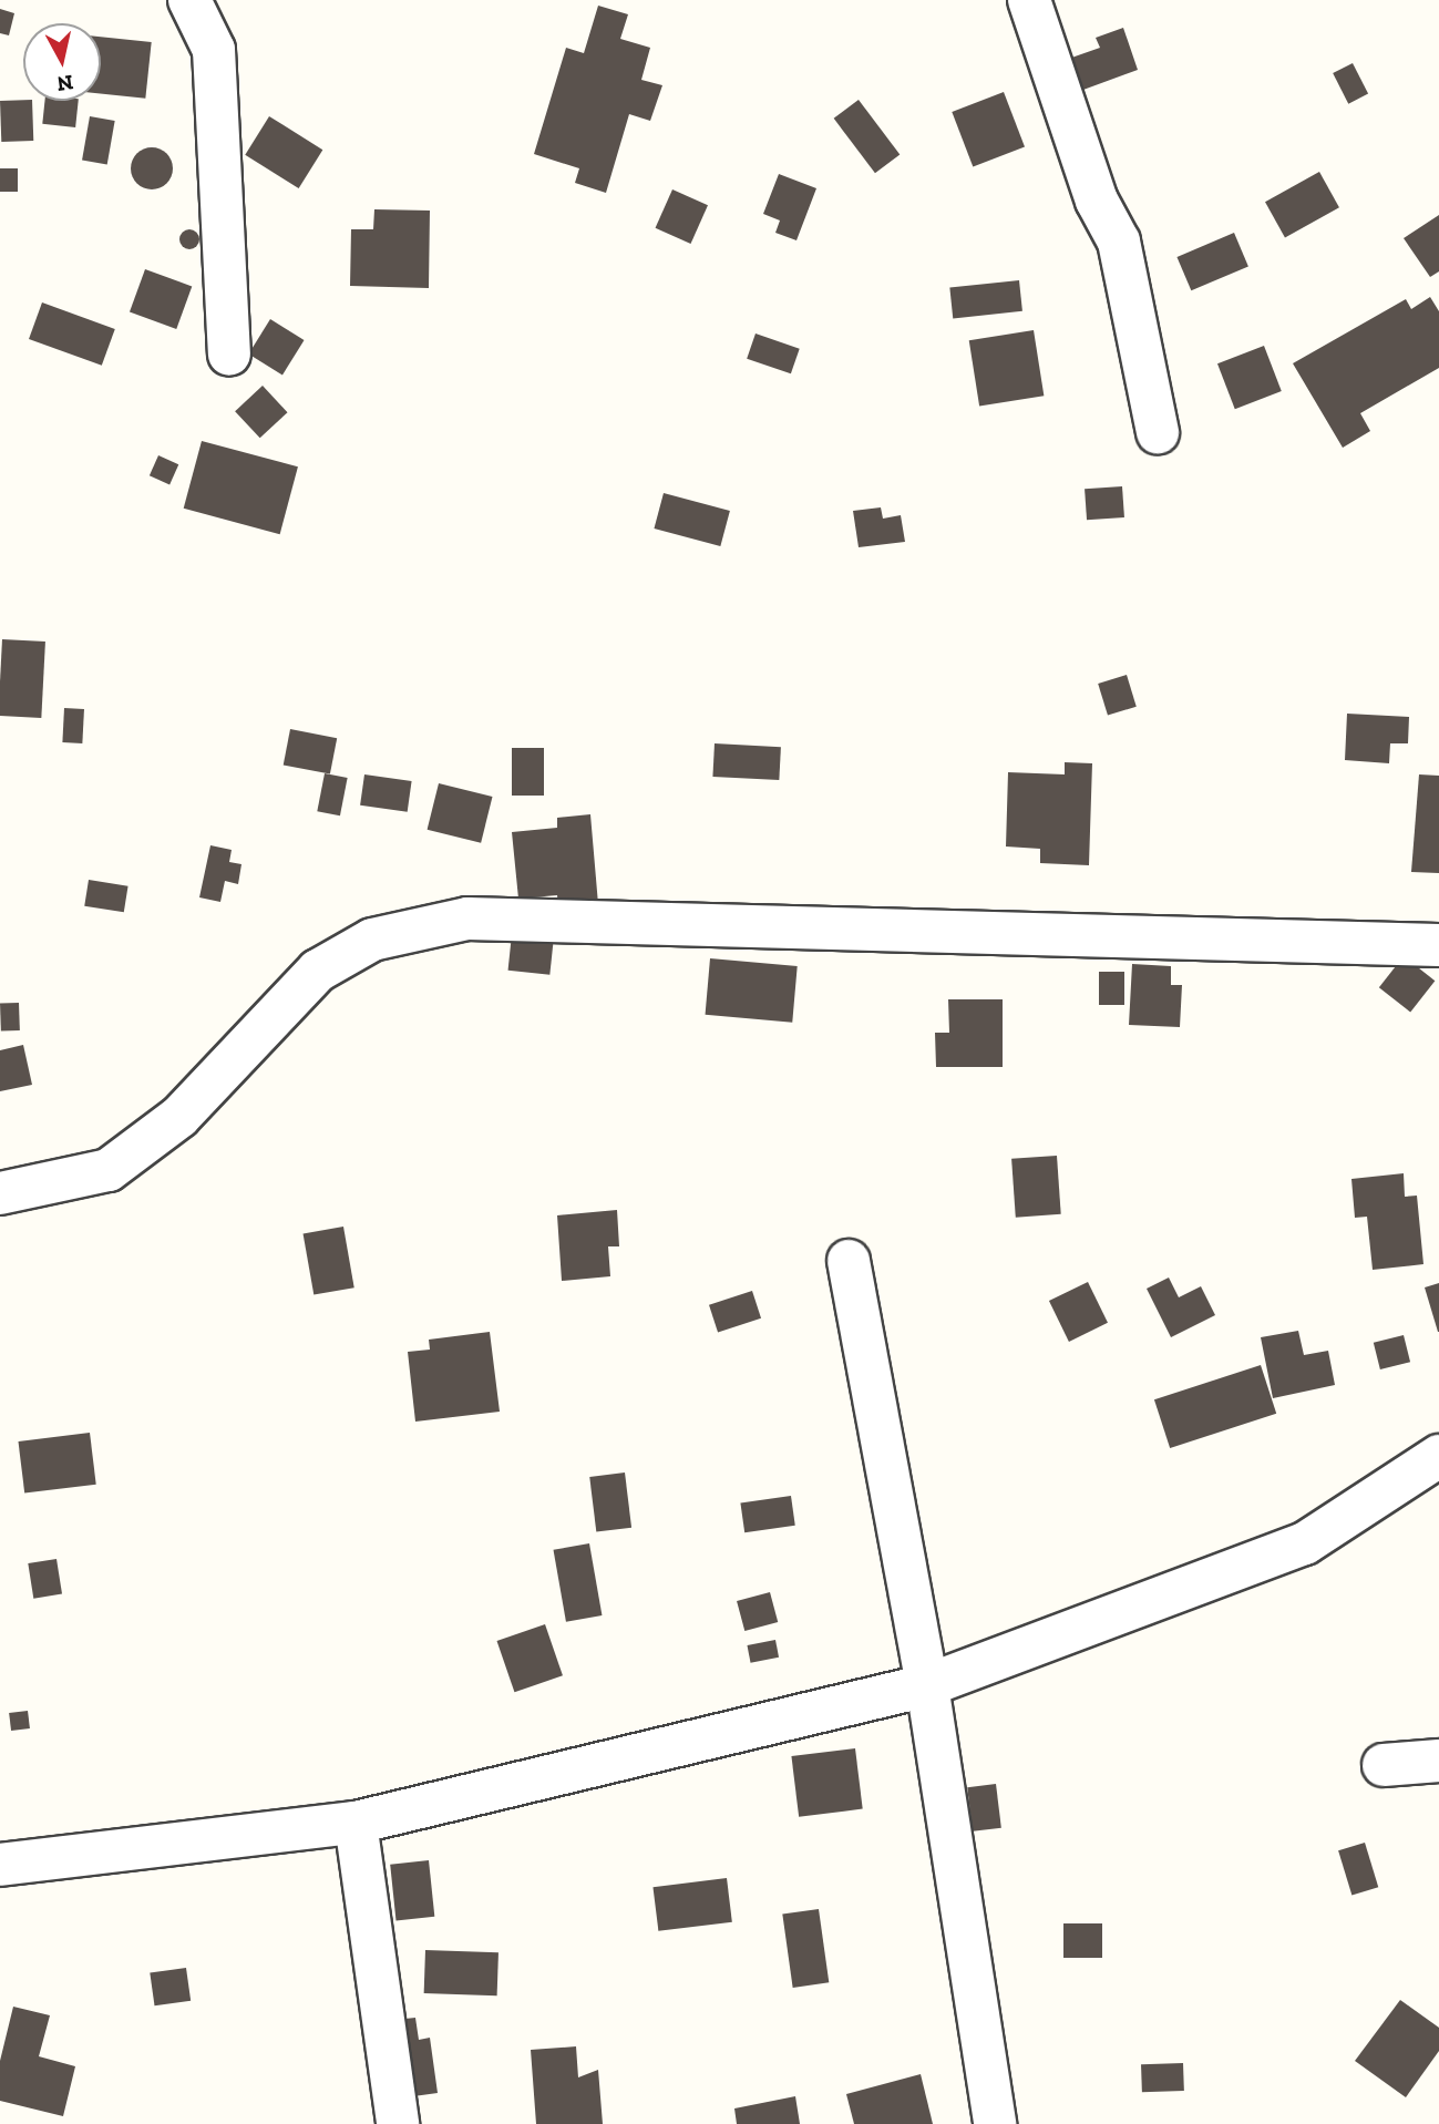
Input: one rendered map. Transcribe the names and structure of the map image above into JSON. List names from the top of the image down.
{
  "north": "bottom"
}
